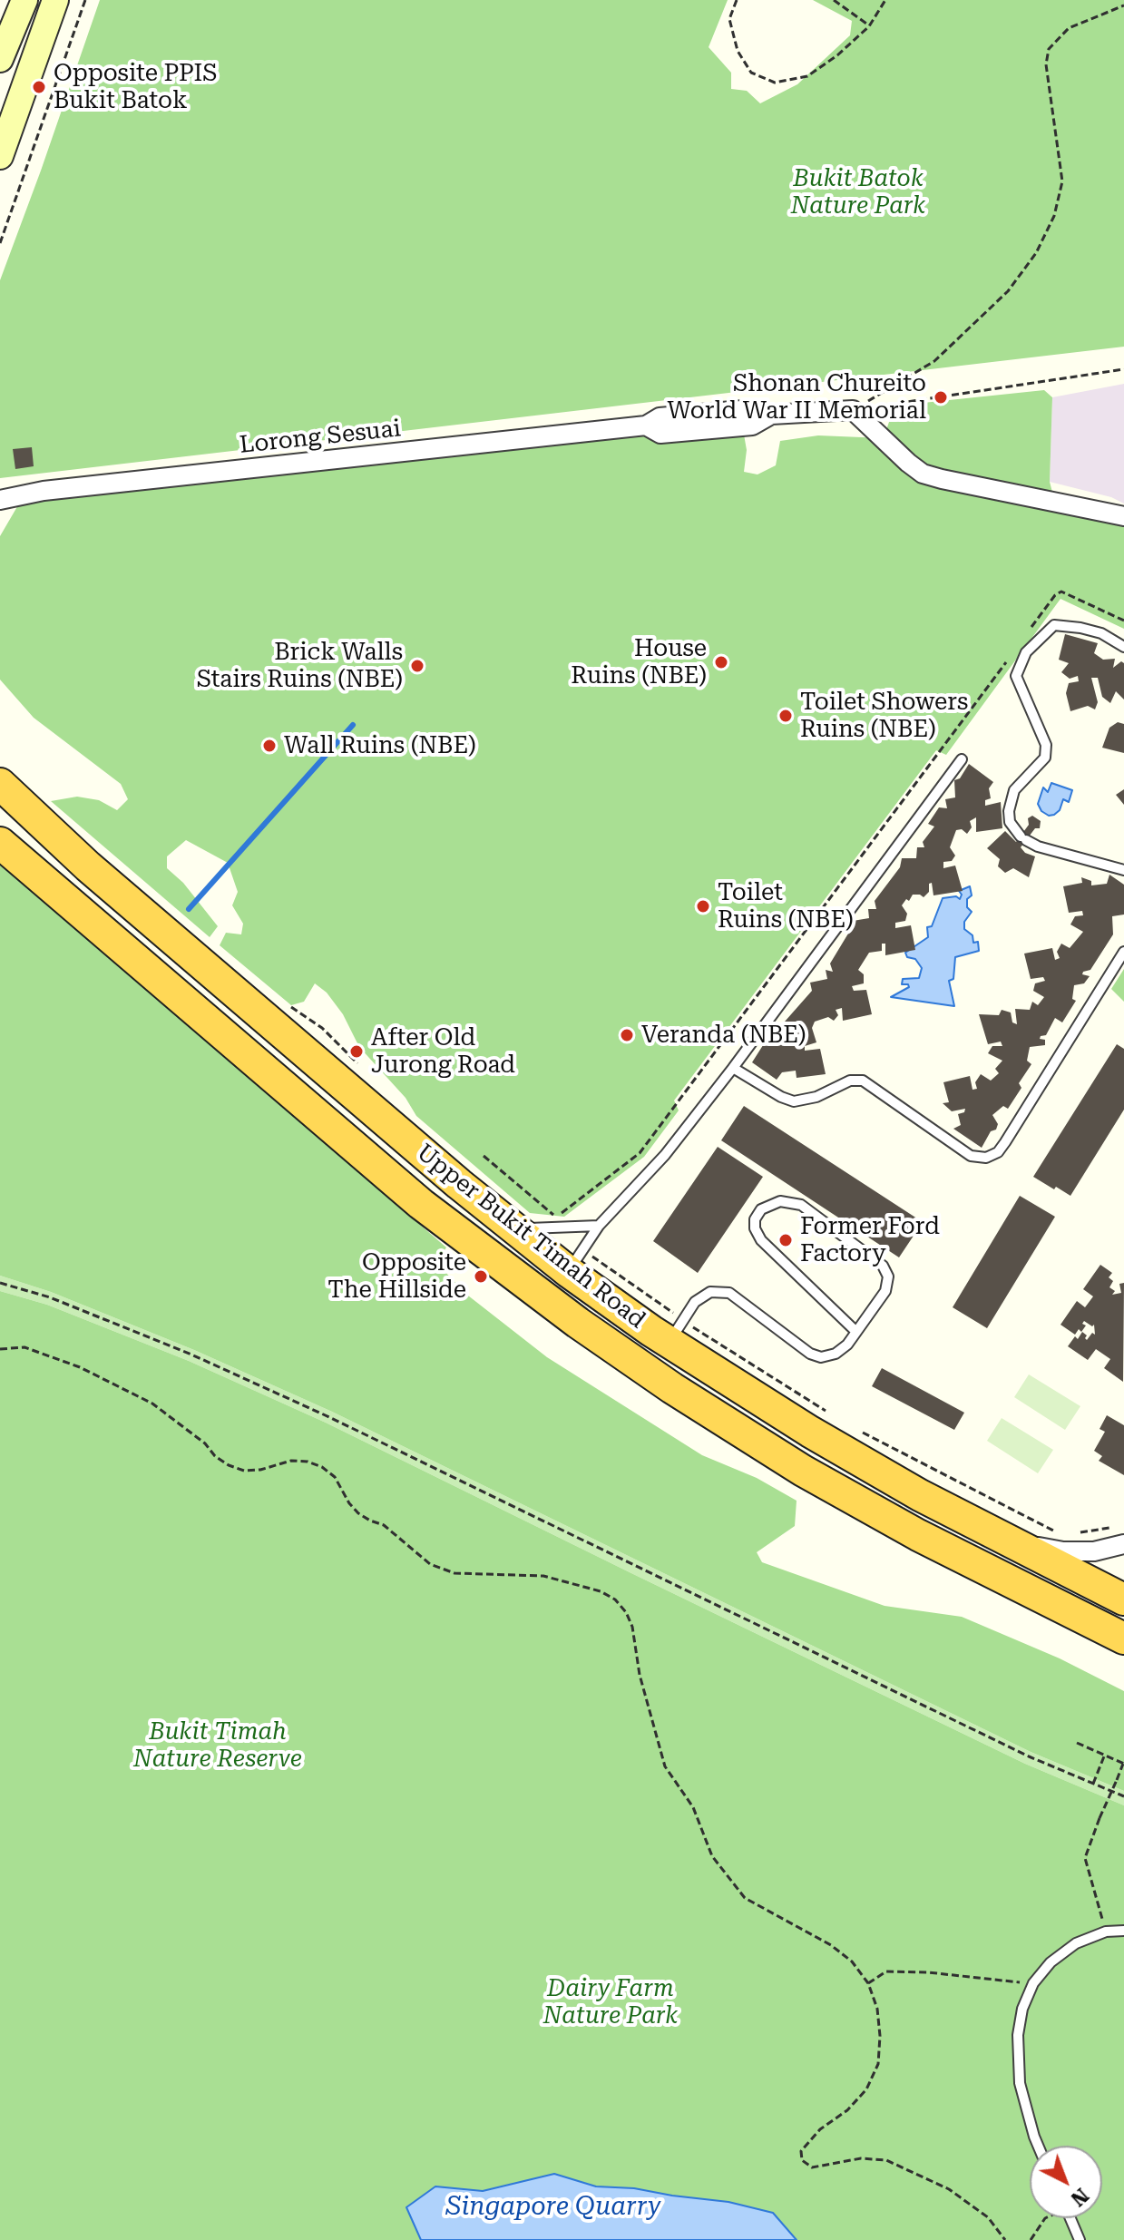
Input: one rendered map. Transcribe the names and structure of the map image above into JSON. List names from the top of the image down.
{
  "streets": {
    "highway": ["Upper Bukit Timah Road"],
    "street": ["Lorong Sesuai"]
  },
  "water": ["Singapore Quarry"],
  "parks": ["Bukit Batok Nature Park", "Bukit Timah Nature Reserve", "Dairy Farm Nature Park"],
  "places": [
    "Opposite PPIS Bukit Batok",
    "Shonan Chureito World War II Memorial",
    "House Ruins (NBE)",
    "Brick Walls Stairs Ruins (NBE)",
    "Toilet Showers Ruins (NBE)",
    "Wall Ruins (NBE)",
    "Toilet Ruins (NBE)",
    "Veranda (NBE)",
    "After Old Jurong Road",
    "Former Ford Factory",
    "Opposite The Hillside"
  ],
  "north": "bottom right"
}
